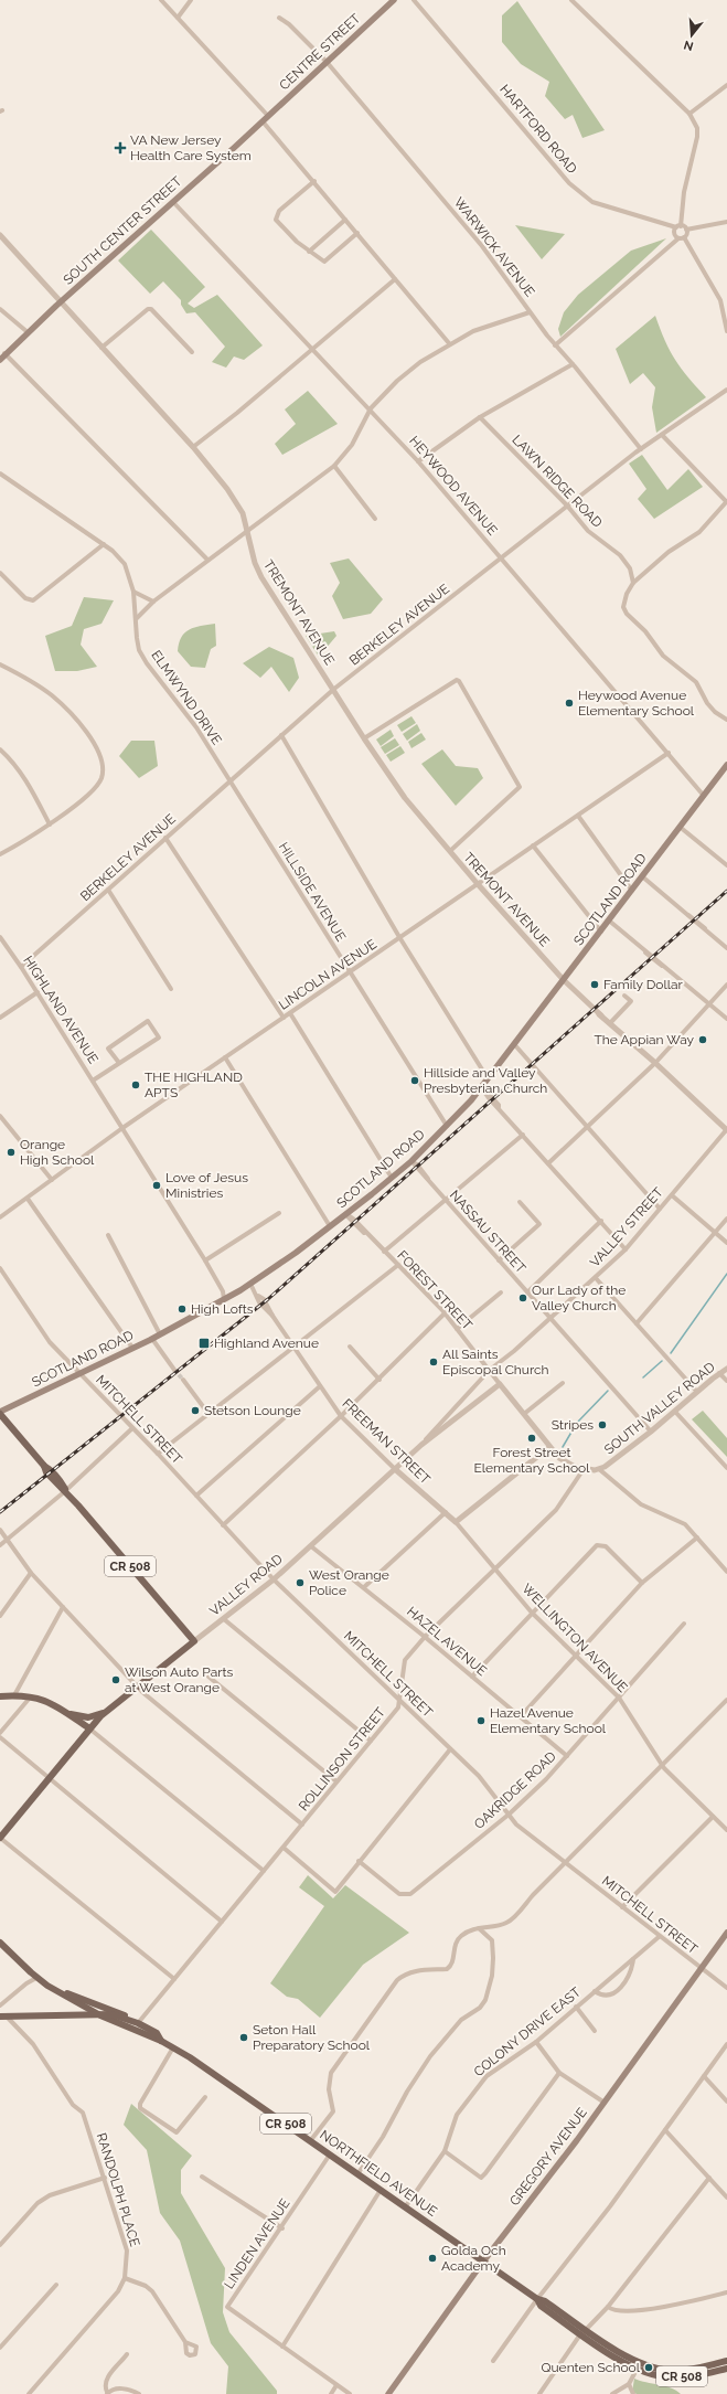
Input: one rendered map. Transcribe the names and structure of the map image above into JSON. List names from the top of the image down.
{
  "streets": {
    "main road": [
      "CENTRE STREET",
      "SOUTH CENTER STREET",
      "SCOTLAND ROAD",
      "CR 508",
      "VALLEY ROAD",
      "GREGORY AVENUE",
      "NORTHFIELD AVENUE"
    ],
    "street": [
      "HARTFORD ROAD",
      "WARWICK AVENUE",
      "LAWN RIDGE ROAD",
      "HEYWOOD AVENUE",
      "TREMONT AVENUE",
      "BERKELEY AVENUE",
      "ELMWYND DRIVE",
      "HILLSIDE AVENUE",
      "LINCOLN AVENUE",
      "HIGHLAND AVENUE",
      "VALLEY STREET",
      "NASSAU STREET",
      "FOREST STREET",
      "SOUTH VALLEY ROAD",
      "MITCHELL STREET",
      "FREEMAN STREET",
      "WELLINGTON AVENUE",
      "HAZEL AVENUE",
      "ROLLINSON STREET",
      "OAKRIDGE ROAD",
      "COLONY DRIVE EAST",
      "RANDOLPH PLACE",
      "LINDEN AVENUE"
    ]
  },
  "crossings": [
    ["CENTRE STREET", "SOUTH CENTER STREET"],
    ["CENTRE STREET", "WARWICK AVENUE"],
    ["SOUTH CENTER STREET", "HEYWOOD AVENUE"],
    ["SOUTH CENTER STREET", "TREMONT AVENUE"],
    ["WARWICK AVENUE", "BERKELEY AVENUE"],
    ["LAWN RIDGE ROAD", "BERKELEY AVENUE"],
    ["HEYWOOD AVENUE", "BERKELEY AVENUE"],
    ["HEYWOOD AVENUE", "SCOTLAND ROAD"],
    ["HEYWOOD AVENUE", "LINCOLN AVENUE"],
    ["TREMONT AVENUE", "BERKELEY AVENUE"],
    ["TREMONT AVENUE", "SCOTLAND ROAD"],
    ["TREMONT AVENUE", "LINCOLN AVENUE"],
    ["TREMONT AVENUE", "VALLEY STREET"],
    ["BERKELEY AVENUE", "ELMWYND DRIVE"],
    ["BERKELEY AVENUE", "HILLSIDE AVENUE"],
    ["BERKELEY AVENUE", "HIGHLAND AVENUE"],
    ["ELMWYND DRIVE", "HILLSIDE AVENUE"],
    ["HILLSIDE AVENUE", "SCOTLAND ROAD"],
    ["HILLSIDE AVENUE", "LINCOLN AVENUE"],
    ["SCOTLAND ROAD", "HIGHLAND AVENUE"],
    ["SCOTLAND ROAD", "NASSAU STREET"],
    ["SCOTLAND ROAD", "FOREST STREET"],
    ["SCOTLAND ROAD", "MITCHELL STREET"],
    ["SCOTLAND ROAD", "FREEMAN STREET"],
    ["SCOTLAND ROAD", "CR 508"],
    ["LINCOLN AVENUE", "HIGHLAND AVENUE"],
    ["VALLEY STREET", "NASSAU STREET"],
    ["VALLEY STREET", "FOREST STREET"],
    ["VALLEY STREET", "FREEMAN STREET"],
    ["VALLEY STREET", "VALLEY ROAD"],
    ["NASSAU STREET", "SOUTH VALLEY ROAD"],
    ["FOREST STREET", "SOUTH VALLEY ROAD"],
    ["SOUTH VALLEY ROAD", "ROLLINSON STREET"],
    ["MITCHELL STREET", "VALLEY ROAD"],
    ["MITCHELL STREET", "ROLLINSON STREET"],
    ["MITCHELL STREET", "OAKRIDGE ROAD"],
    ["MITCHELL STREET", "COLONY DRIVE EAST"],
    ["MITCHELL STREET", "GREGORY AVENUE"],
    ["FREEMAN STREET", "VALLEY ROAD"],
    ["FREEMAN STREET", "WELLINGTON AVENUE"],
    ["CR 508", "VALLEY ROAD"],
    ["CR 508", "ROLLINSON STREET"],
    ["CR 508", "NORTHFIELD AVENUE"],
    ["VALLEY ROAD", "HAZEL AVENUE"],
    ["WELLINGTON AVENUE", "ROLLINSON STREET"],
    ["WELLINGTON AVENUE", "OAKRIDGE ROAD"],
    ["HAZEL AVENUE", "ROLLINSON STREET"],
    ["HAZEL AVENUE", "OAKRIDGE ROAD"],
    ["ROLLINSON STREET", "NORTHFIELD AVENUE"],
    ["COLONY DRIVE EAST", "NORTHFIELD AVENUE"],
    ["GREGORY AVENUE", "NORTHFIELD AVENUE"],
    ["NORTHFIELD AVENUE", "RANDOLPH PLACE"],
    ["NORTHFIELD AVENUE", "LINDEN AVENUE"]
  ],
  "places": {
    "health": ["VA New Jersey Health Care System"],
    "other": [
      "Heywood Avenue Elementary School",
      "Family Dollar",
      "The Appian Way",
      "Hillside and Valley Presbyterian Church",
      "THE HIGHLAND APTS",
      "Orange High School",
      "Love of Jesus Ministries",
      "Our Lady of the Valley Church",
      "High Lofts",
      "All Saints Episcopal Church",
      "Stetson Lounge",
      "Stripes",
      "Forest Street Elementary School",
      "West Orange Police",
      "Wilson Auto Parts at West Orange",
      "Hazel Avenue Elementary School",
      "Seton Hall Preparatory School",
      "Golda Och Academy",
      "Quenten School"
    ],
    "transit": ["Highland Avenue"]
  },
  "north": "bottom"
}
